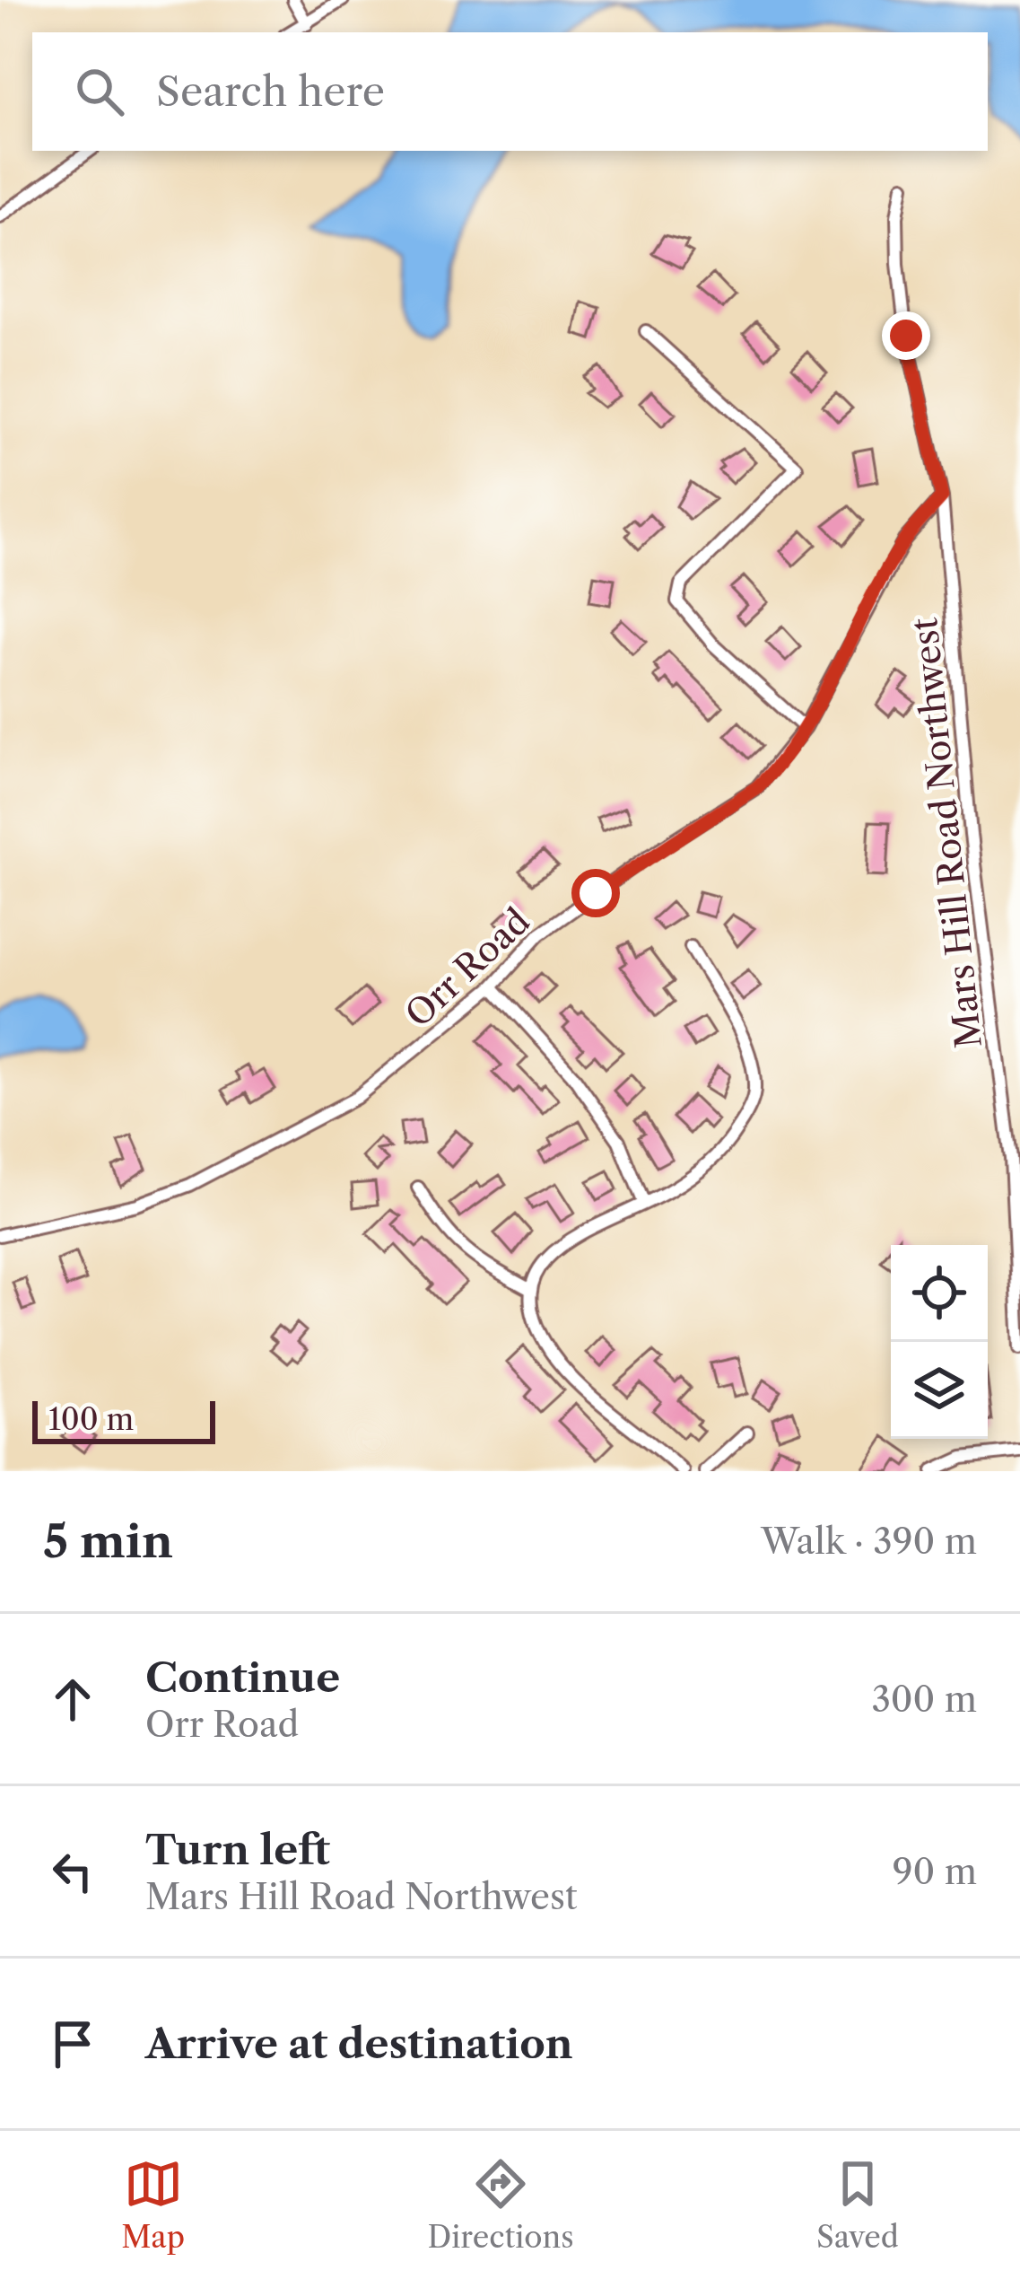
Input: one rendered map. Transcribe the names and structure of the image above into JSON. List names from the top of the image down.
{
  "streets": {
    "street": ["Mars Hill Road Northwest", "Orr Road"]
  },
  "crossings": [
    ["Mars Hill Road Northwest", "Orr Road"]
  ],
  "scale_bar": "100 m",
  "page": {
    "search": "Search here",
    "scale": "100 m",
    "heading": ["5 min", "Walk · 390 m"],
    "list": [
      ["Continue", "Orr Road", "300 m"],
      ["Turn left", "Mars Hill Road Northwest", "90 m"],
      "Arrive at destination"
    ],
    "nav": ["Map", "Directions", "Saved"]
  }
}
